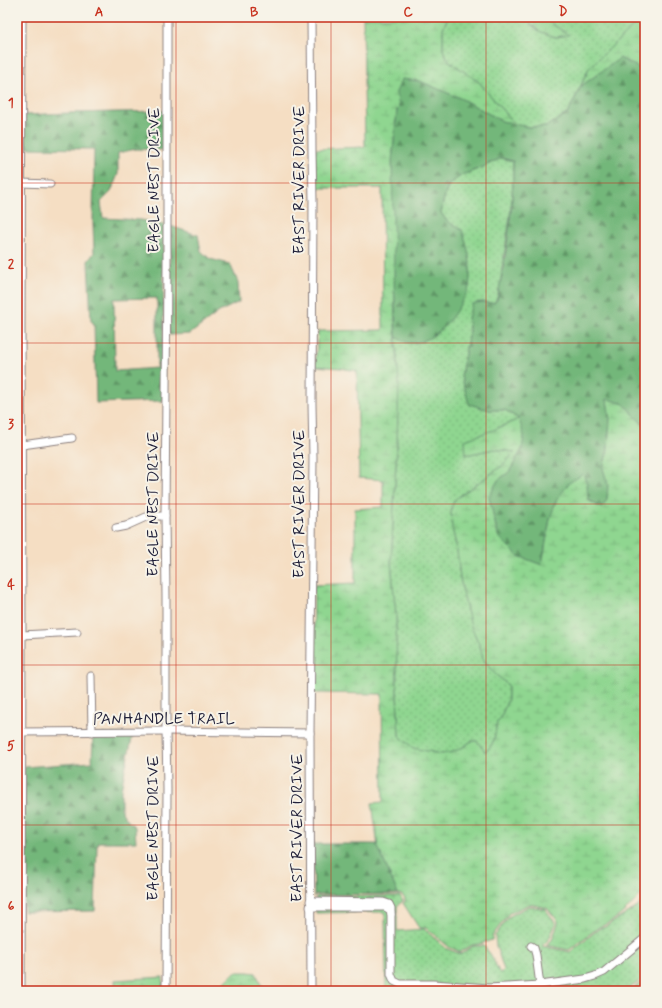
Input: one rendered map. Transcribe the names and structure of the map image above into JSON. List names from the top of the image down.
{
  "streets": {
    "street": ["EAGLE NEST DRIVE", "EAST RIVER DRIVE", "PANHANDLE TRAIL"]
  },
  "crossings": [
    ["EAGLE NEST DRIVE", "PANHANDLE TRAIL"],
    ["EAST RIVER DRIVE", "PANHANDLE TRAIL"]
  ],
  "grid": {
    "columns": [
      "A",
      "B",
      "C",
      "D"
    ],
    "rows": [
      "1",
      "2",
      "3",
      "4",
      "5",
      "6"
    ]
  }
}
